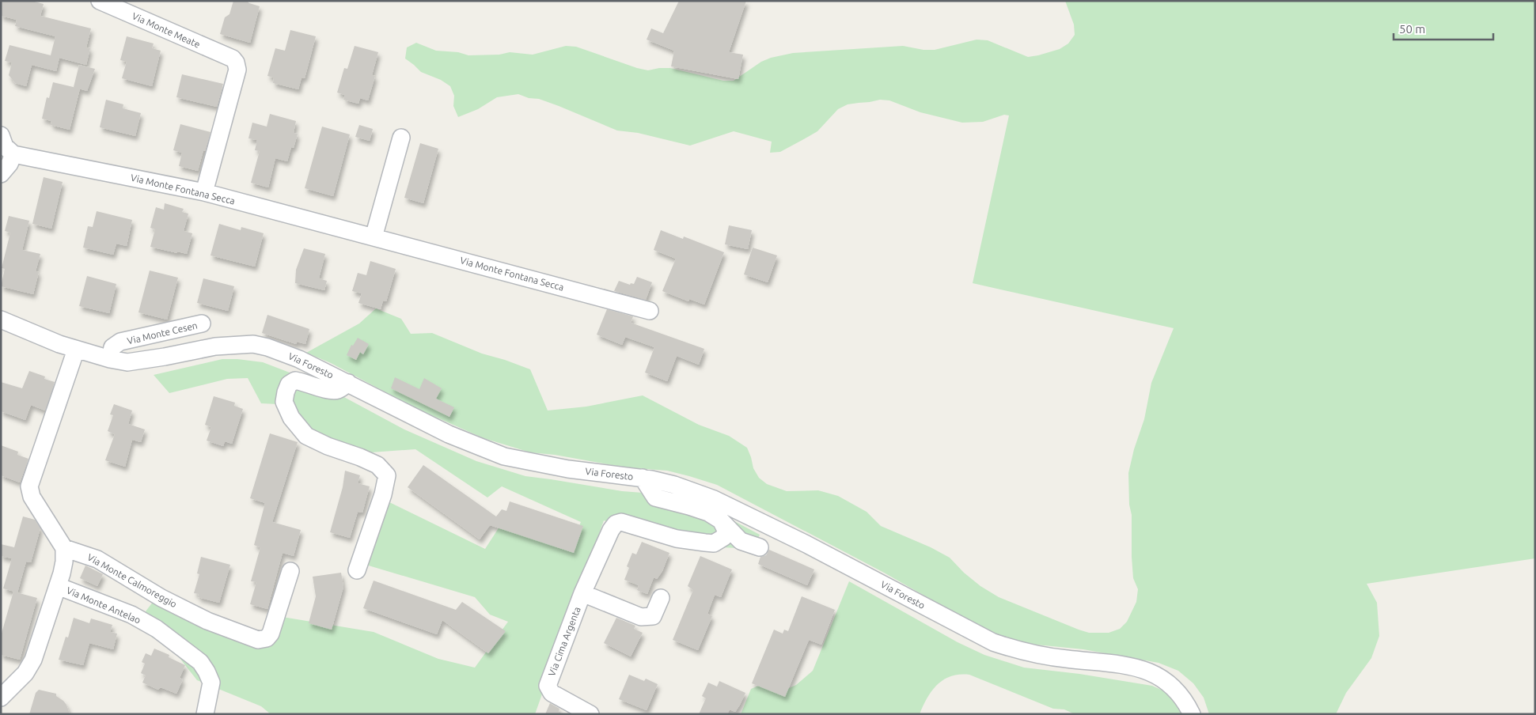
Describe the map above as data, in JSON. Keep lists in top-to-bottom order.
{
  "streets": {
    "street": [
      "Via Monte Meate",
      "Via Monte Fontana Secca",
      "Via Monte Cesen",
      "Via Foresto",
      "Via Monte Calmoreggio",
      "Via Monte Antelao",
      "Via Cima Argenta"
    ]
  },
  "crossings": [
    ["Via Monte Meate", "Via Monte Fontana Secca"],
    ["Via Monte Cesen", "Via Foresto"]
  ],
  "scale_bar": "50 m"
}
